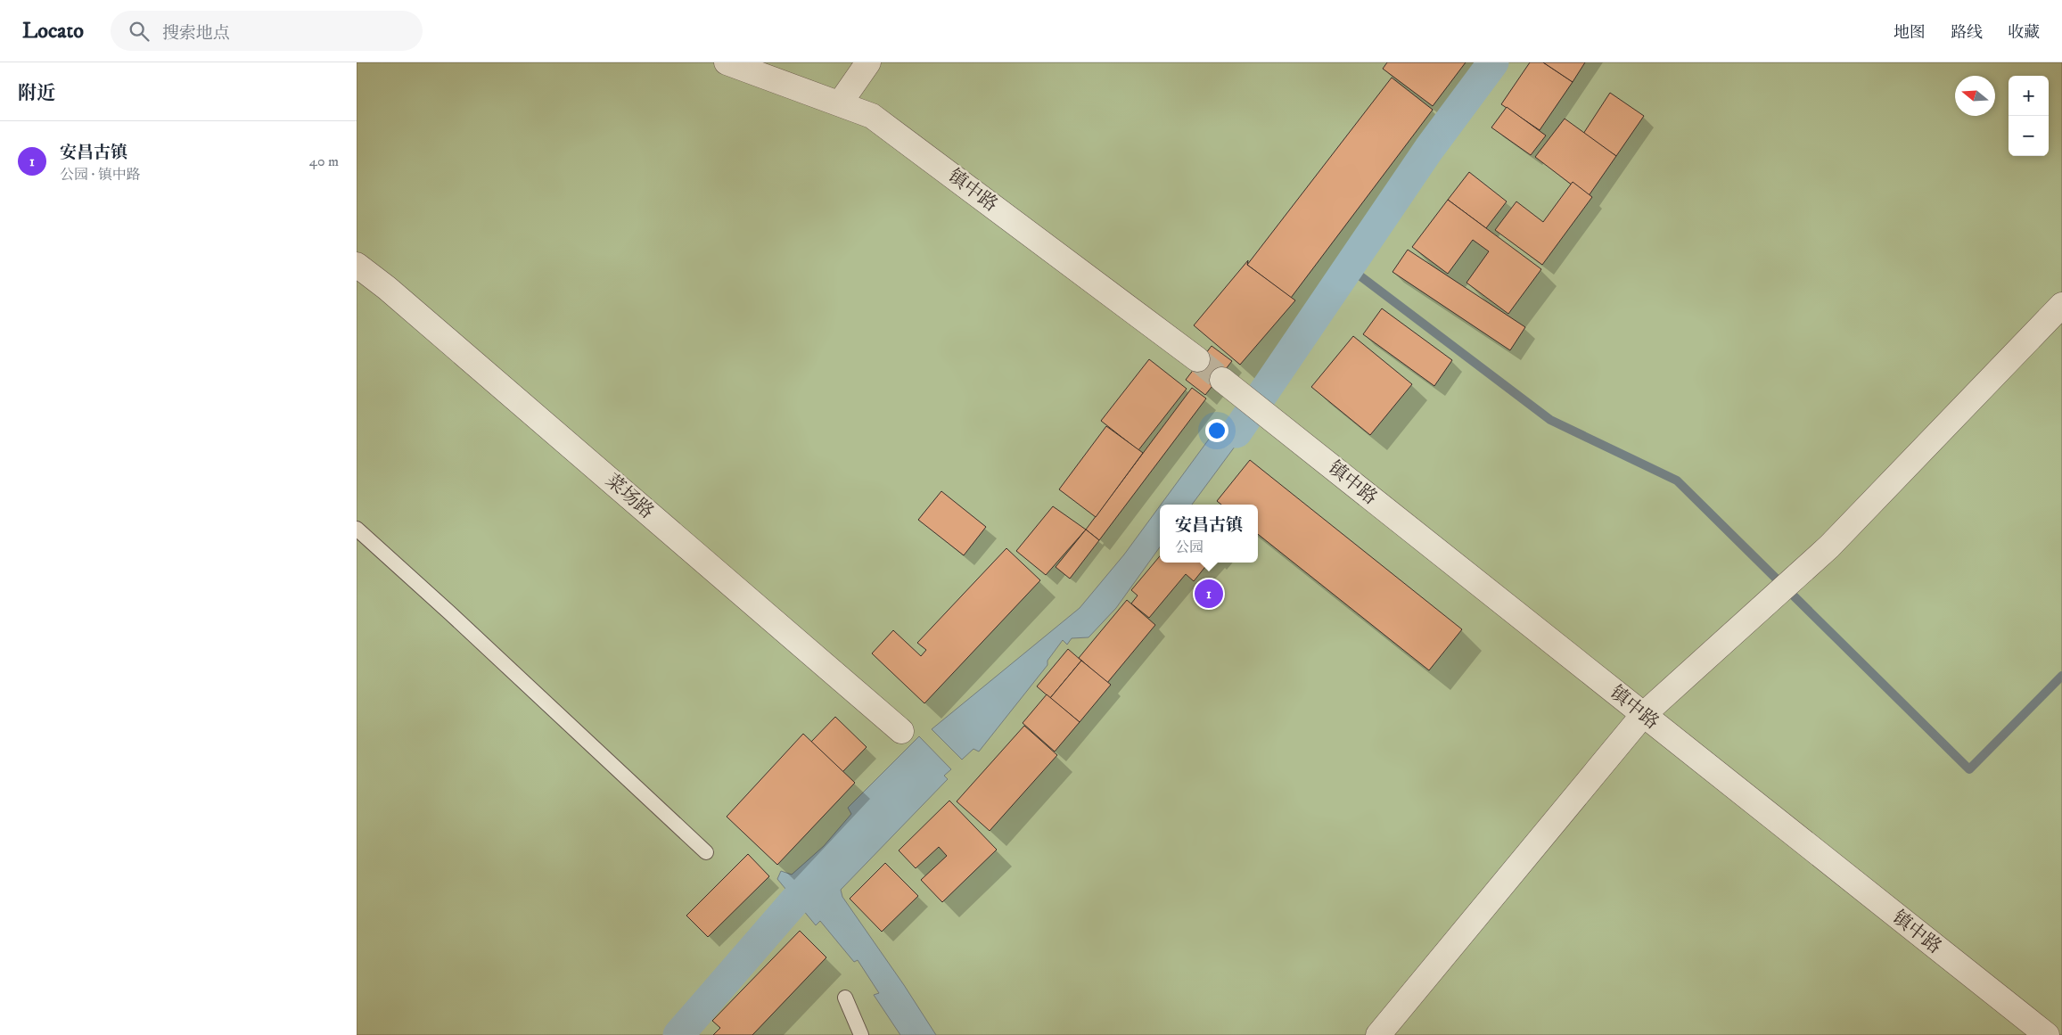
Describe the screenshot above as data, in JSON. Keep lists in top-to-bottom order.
{
  "streets": {
    "street": ["镇中路", "菜场路"]
  },
  "north": "left",
  "page": {
    "header": "Locato",
    "search": "搜索地点",
    "nav": ["地图", "路线", "收藏"],
    "heading": "附近",
    "map_buttons": ["+", "−"],
    "list": [
      {
        "mark": "1",
        "name": "安昌古镇",
        "note": "公园 · 镇中路",
        "value": "40 m"
      }
    ],
    "popup": ["安昌古镇", "公园"],
    "pins": "1"
  }
}
